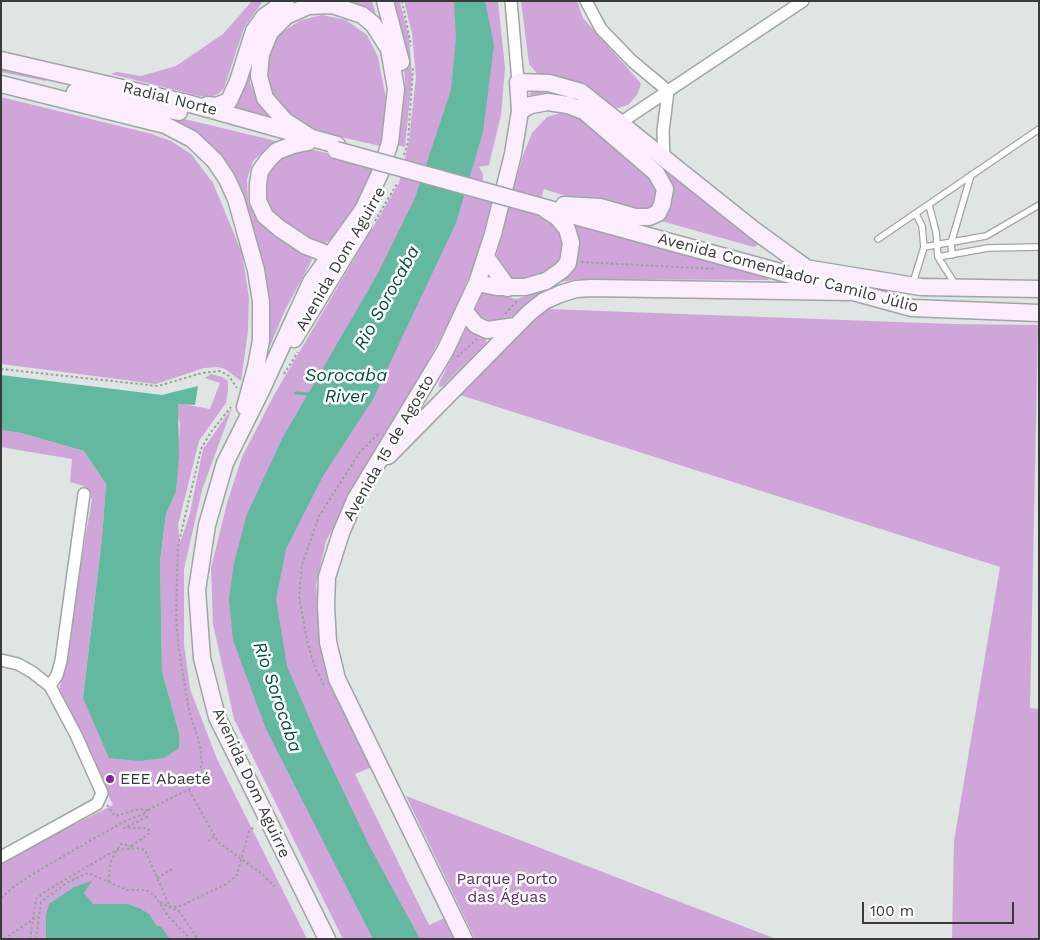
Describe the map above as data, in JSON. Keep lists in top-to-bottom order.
{
  "streets": {
    "main road": [
      "Radial Norte",
      "Avenida Dom Aguirre",
      "Avenida Comendador Camilo Júlio",
      "Avenida 15 de Agosto"
    ]
  },
  "crossings": [
    ["Radial Norte", "Avenida Dom Aguirre"],
    ["Radial Norte", "Avenida Comendador Camilo Júlio"],
    ["Avenida Comendador Camilo Júlio", "Avenida 15 de Agosto"]
  ],
  "water": ["Rio Sorocaba", "Sorocaba River"],
  "parks": ["Parque Porto das Águas"],
  "places": ["EEE Abaeté"],
  "scale_bar": "100 m"
}
